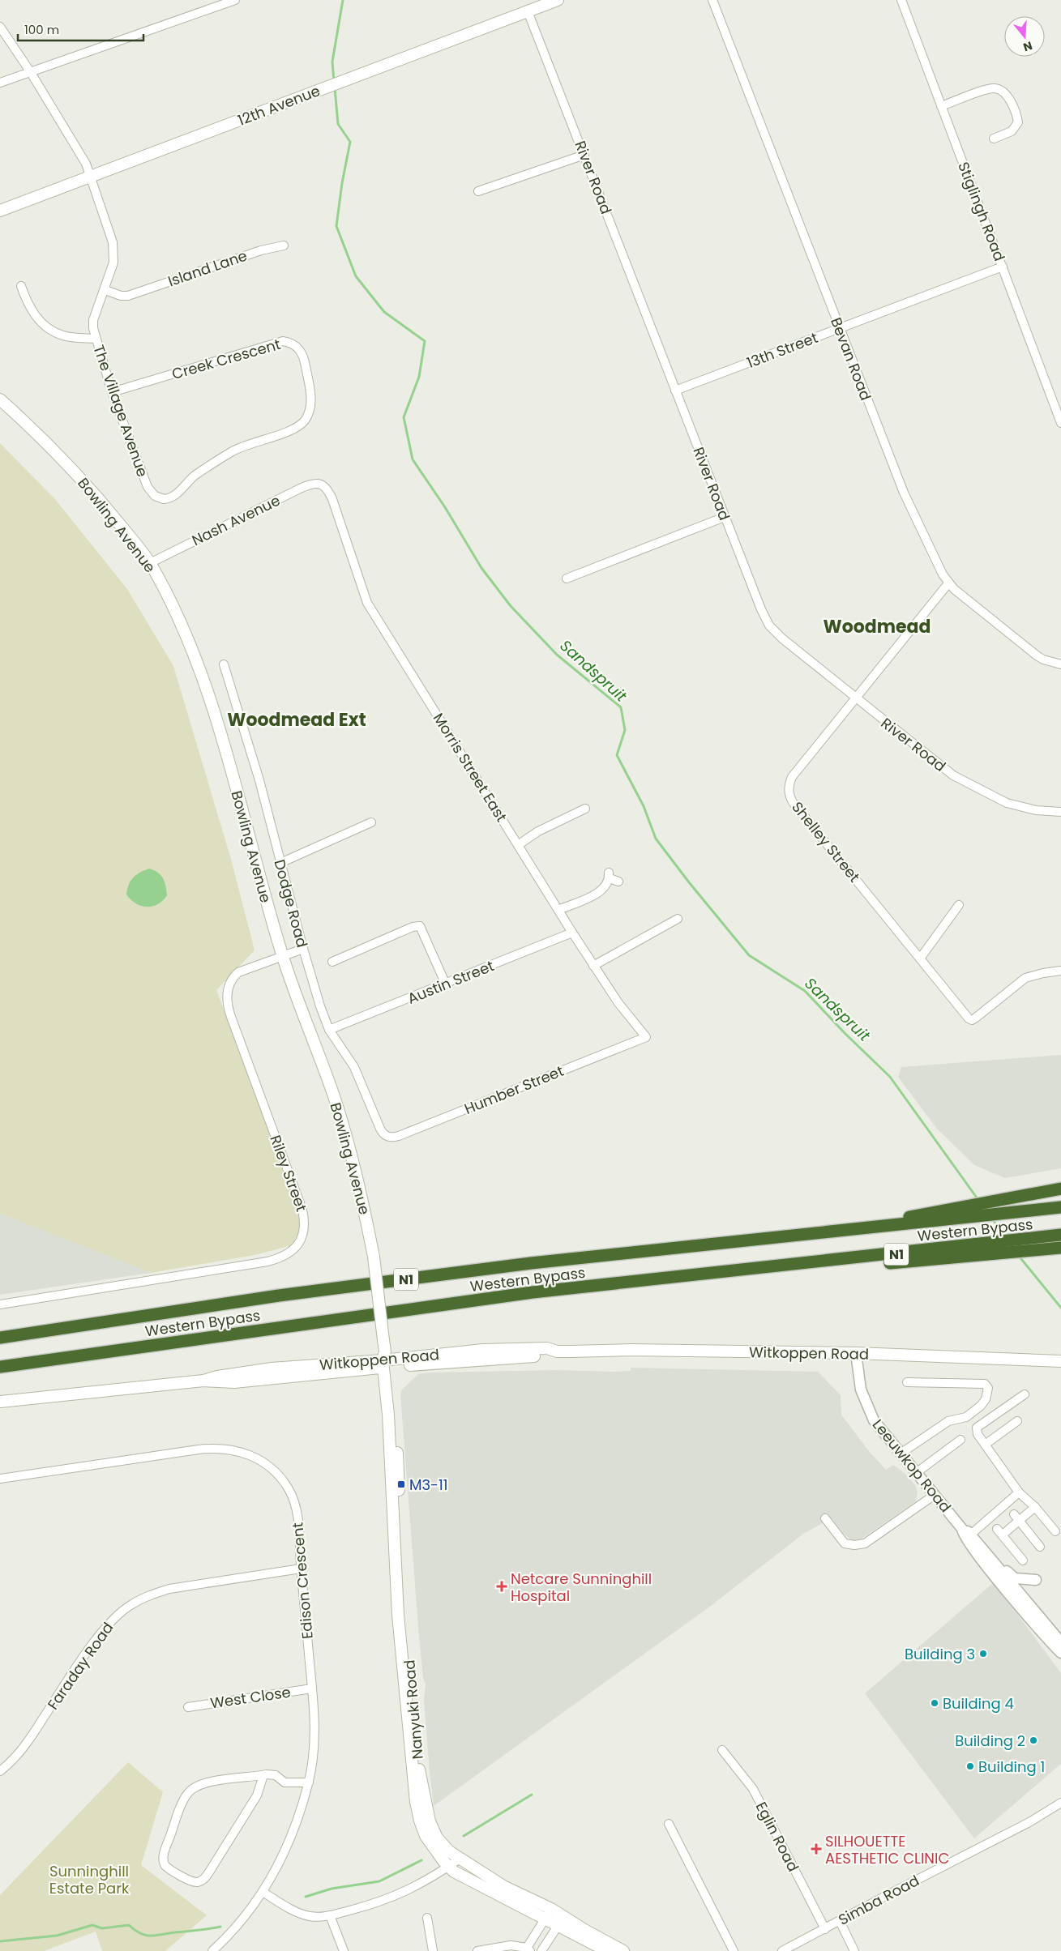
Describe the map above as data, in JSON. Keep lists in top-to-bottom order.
{
  "streets": {
    "highway": ["Western Bypass", "N1"],
    "main road": [
      "12th Avenue",
      "Bowling Avenue",
      "Witkoppen Road",
      "Nanyuki Road"
    ],
    "street": [
      "River Road",
      "Stiglingh Road",
      "Island Lane",
      "13th Street",
      "Creek Crescent",
      "Bevan Road",
      "The Village Avenue",
      "Nash Avenue",
      "Morris Street East",
      "Shelley Street",
      "Dodge Road",
      "Austin Street",
      "Humber Street",
      "Riley Street",
      "Leeuwkop Road",
      "Edison Crescent",
      "Faraday Road",
      "West Close",
      "Eglin Road",
      "Simba Road"
    ]
  },
  "crossings": [
    ["12th Avenue", "River Road"],
    ["12th Avenue", "The Village Avenue"],
    ["River Road", "13th Street"],
    ["River Road", "Shelley Street"],
    ["Stiglingh Road", "13th Street"],
    ["Island Lane", "The Village Avenue"],
    ["13th Street", "Bevan Road"],
    ["Creek Crescent", "The Village Avenue"],
    ["Bevan Road", "Shelley Street"],
    ["Nash Avenue", "Bowling Avenue"],
    ["Nash Avenue", "Morris Street East"],
    ["Bowling Avenue", "Riley Street"],
    ["Bowling Avenue", "Witkoppen Road"],
    ["Bowling Avenue", "Nanyuki Road"],
    ["Morris Street East", "Austin Street"],
    ["Morris Street East", "Humber Street"],
    ["Dodge Road", "Austin Street"],
    ["Dodge Road", "Humber Street"],
    ["Dodge Road", "Riley Street"],
    ["Witkoppen Road", "Leeuwkop Road"],
    ["Witkoppen Road", "Nanyuki Road"],
    ["Edison Crescent", "Faraday Road"],
    ["Edison Crescent", "West Close"],
    ["Eglin Road", "Simba Road"]
  ],
  "districts": ["Woodmead", "Woodmead Ext"],
  "water": ["Sandspruit"],
  "parks": ["Sunninghill Estate Park"],
  "places": {
    "transit": ["M3-11"],
    "health": ["Netcare Sunninghill Hospital", "SILHOUETTE AESTHETIC CLINIC"],
    "other": [
      "Building 3",
      "Building 4",
      "Building 2",
      "Building 1"
    ]
  },
  "scale_bar": "100 m",
  "north": "bottom"
}
